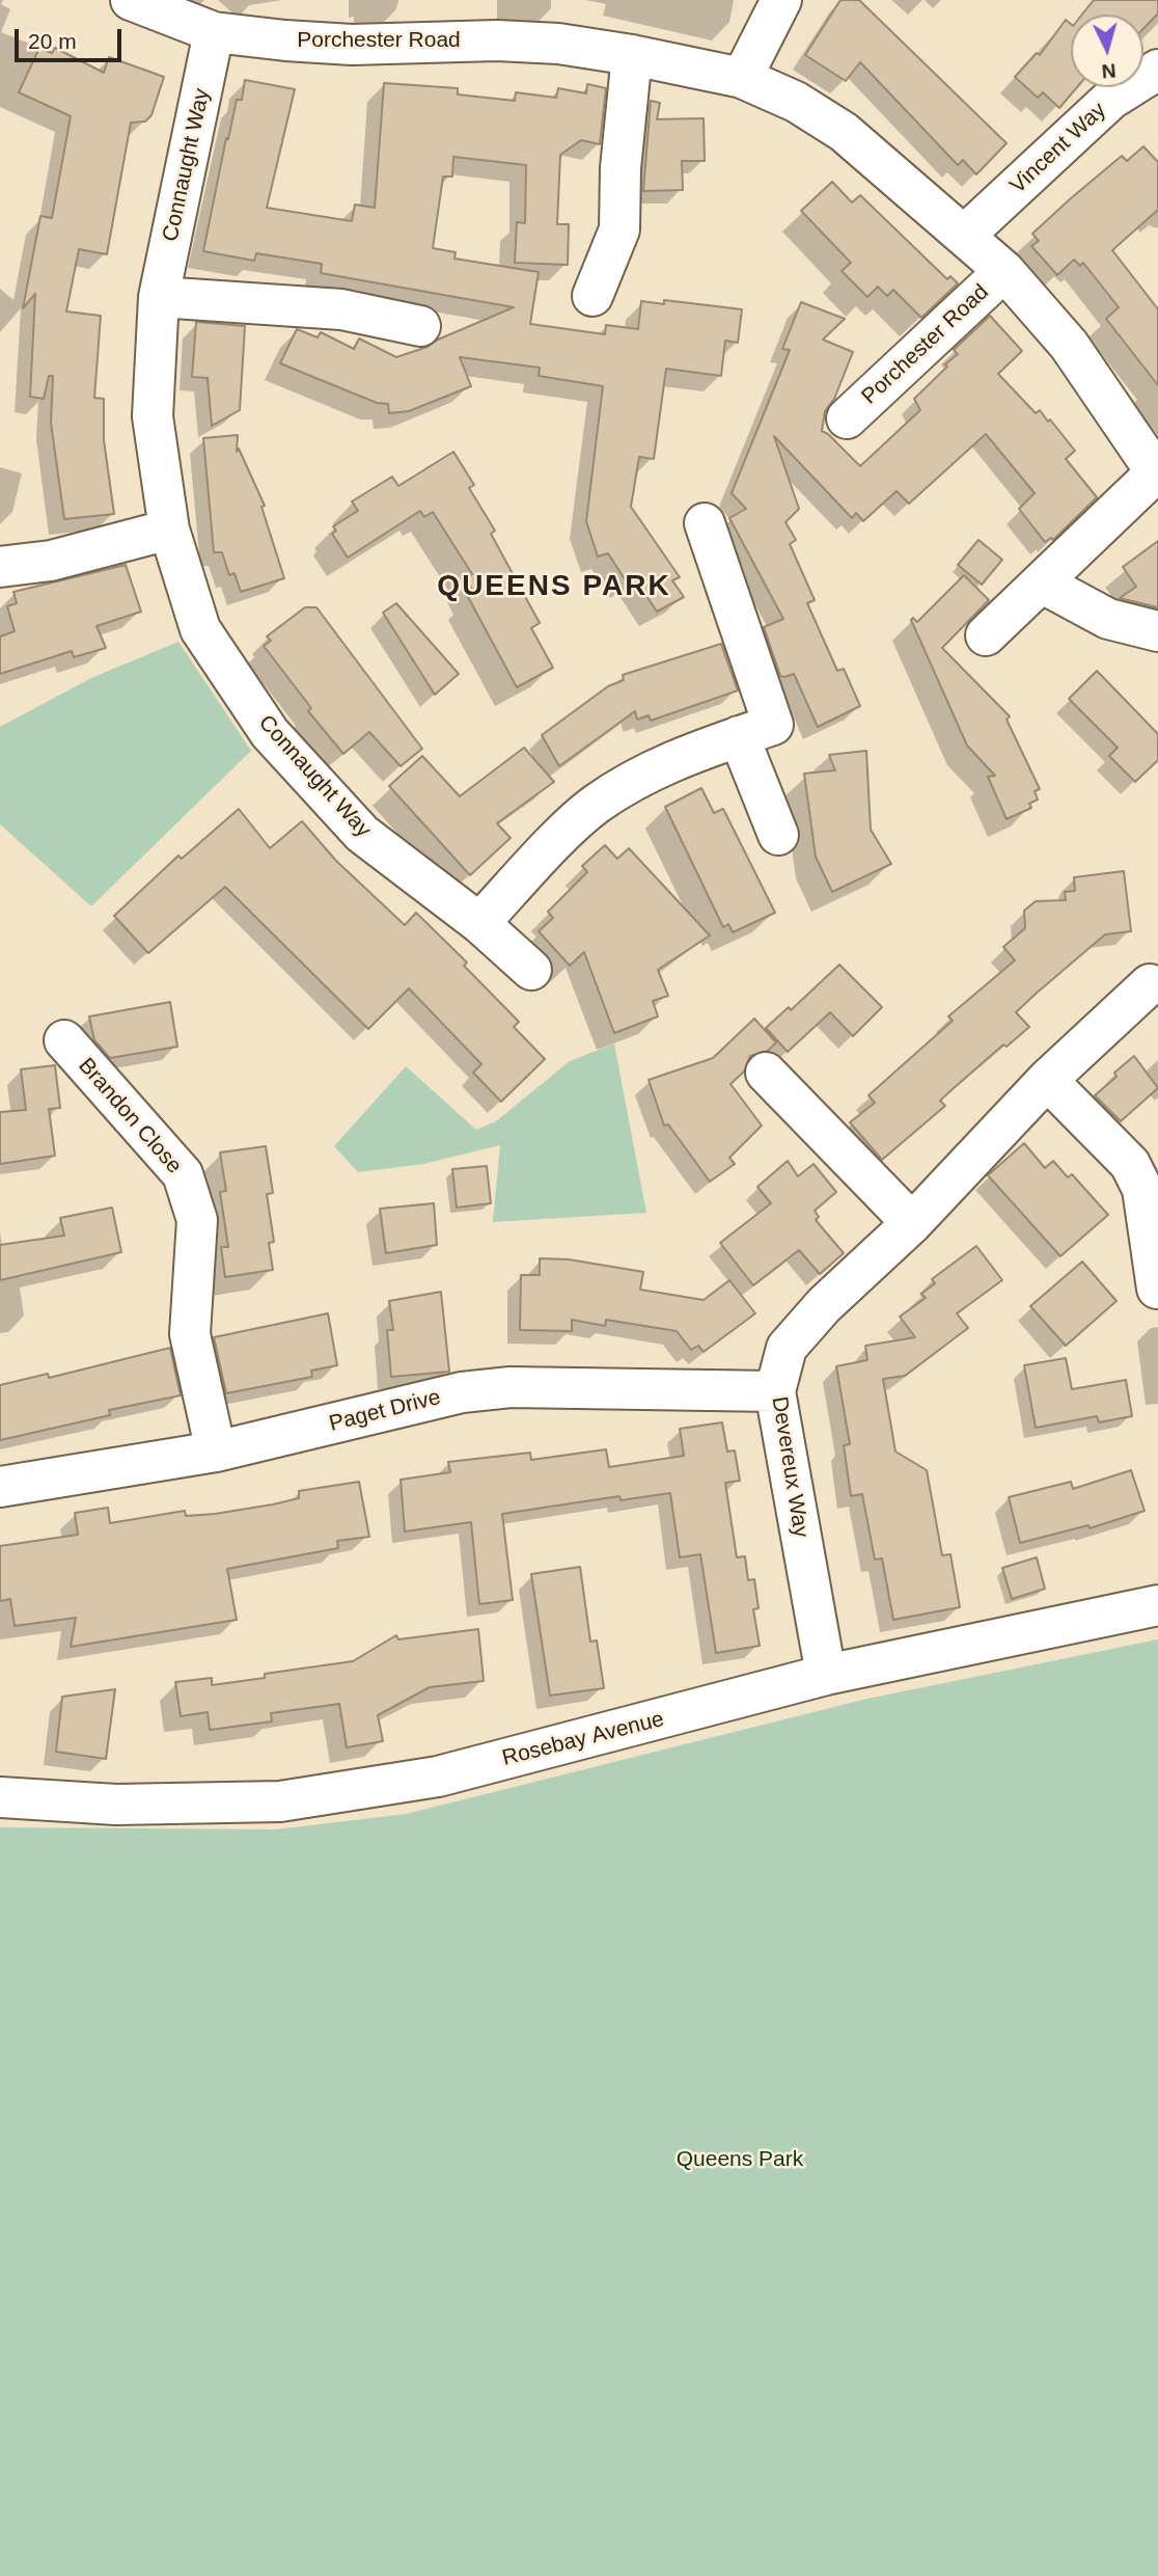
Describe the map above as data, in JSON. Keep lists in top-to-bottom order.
{
  "streets": {
    "street": [
      "Porchester Road",
      "Vincent Way",
      "Connaught Way",
      "Brandon Close",
      "Paget Drive",
      "Devereux Way",
      "Rosebay Avenue"
    ]
  },
  "crossings": [
    ["Porchester Road", "Vincent Way"],
    ["Porchester Road", "Connaught Way"],
    ["Brandon Close", "Paget Drive"],
    ["Paget Drive", "Devereux Way"],
    ["Devereux Way", "Rosebay Avenue"]
  ],
  "districts": ["QUEENS PARK"],
  "parks": ["Queens Park"],
  "scale_bar": "20 m",
  "north": "bottom"
}
